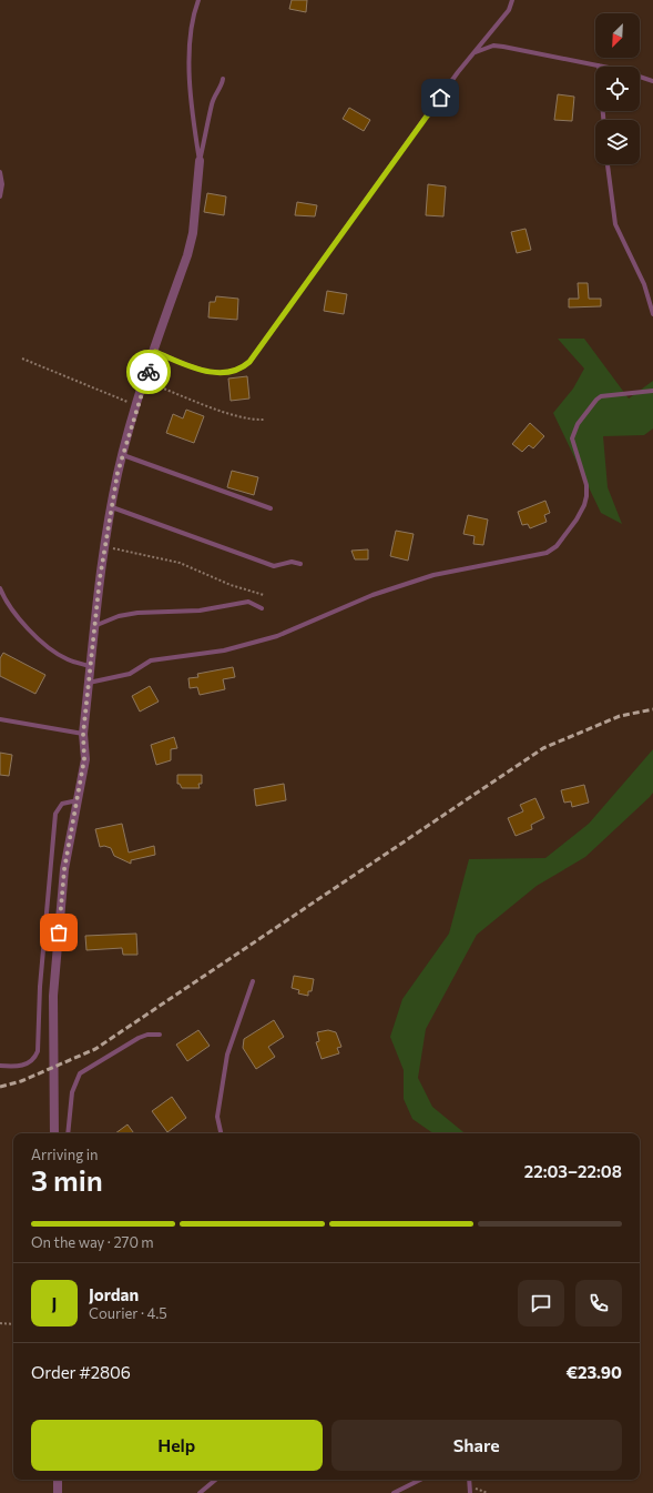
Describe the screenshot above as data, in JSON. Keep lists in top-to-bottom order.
{
  "north": "bottom left",
  "page": {
    "heading": ["3 min", "Arriving in", "22:03–22:08"],
    "panel": [
      "Jordan",
      "Courier · 4.5",
      "Order #2806",
      "€23.90"
    ],
    "bar": "On the way · 270 m",
    "round": "J",
    "buttons": ["Help", "Share"]
  }
}
